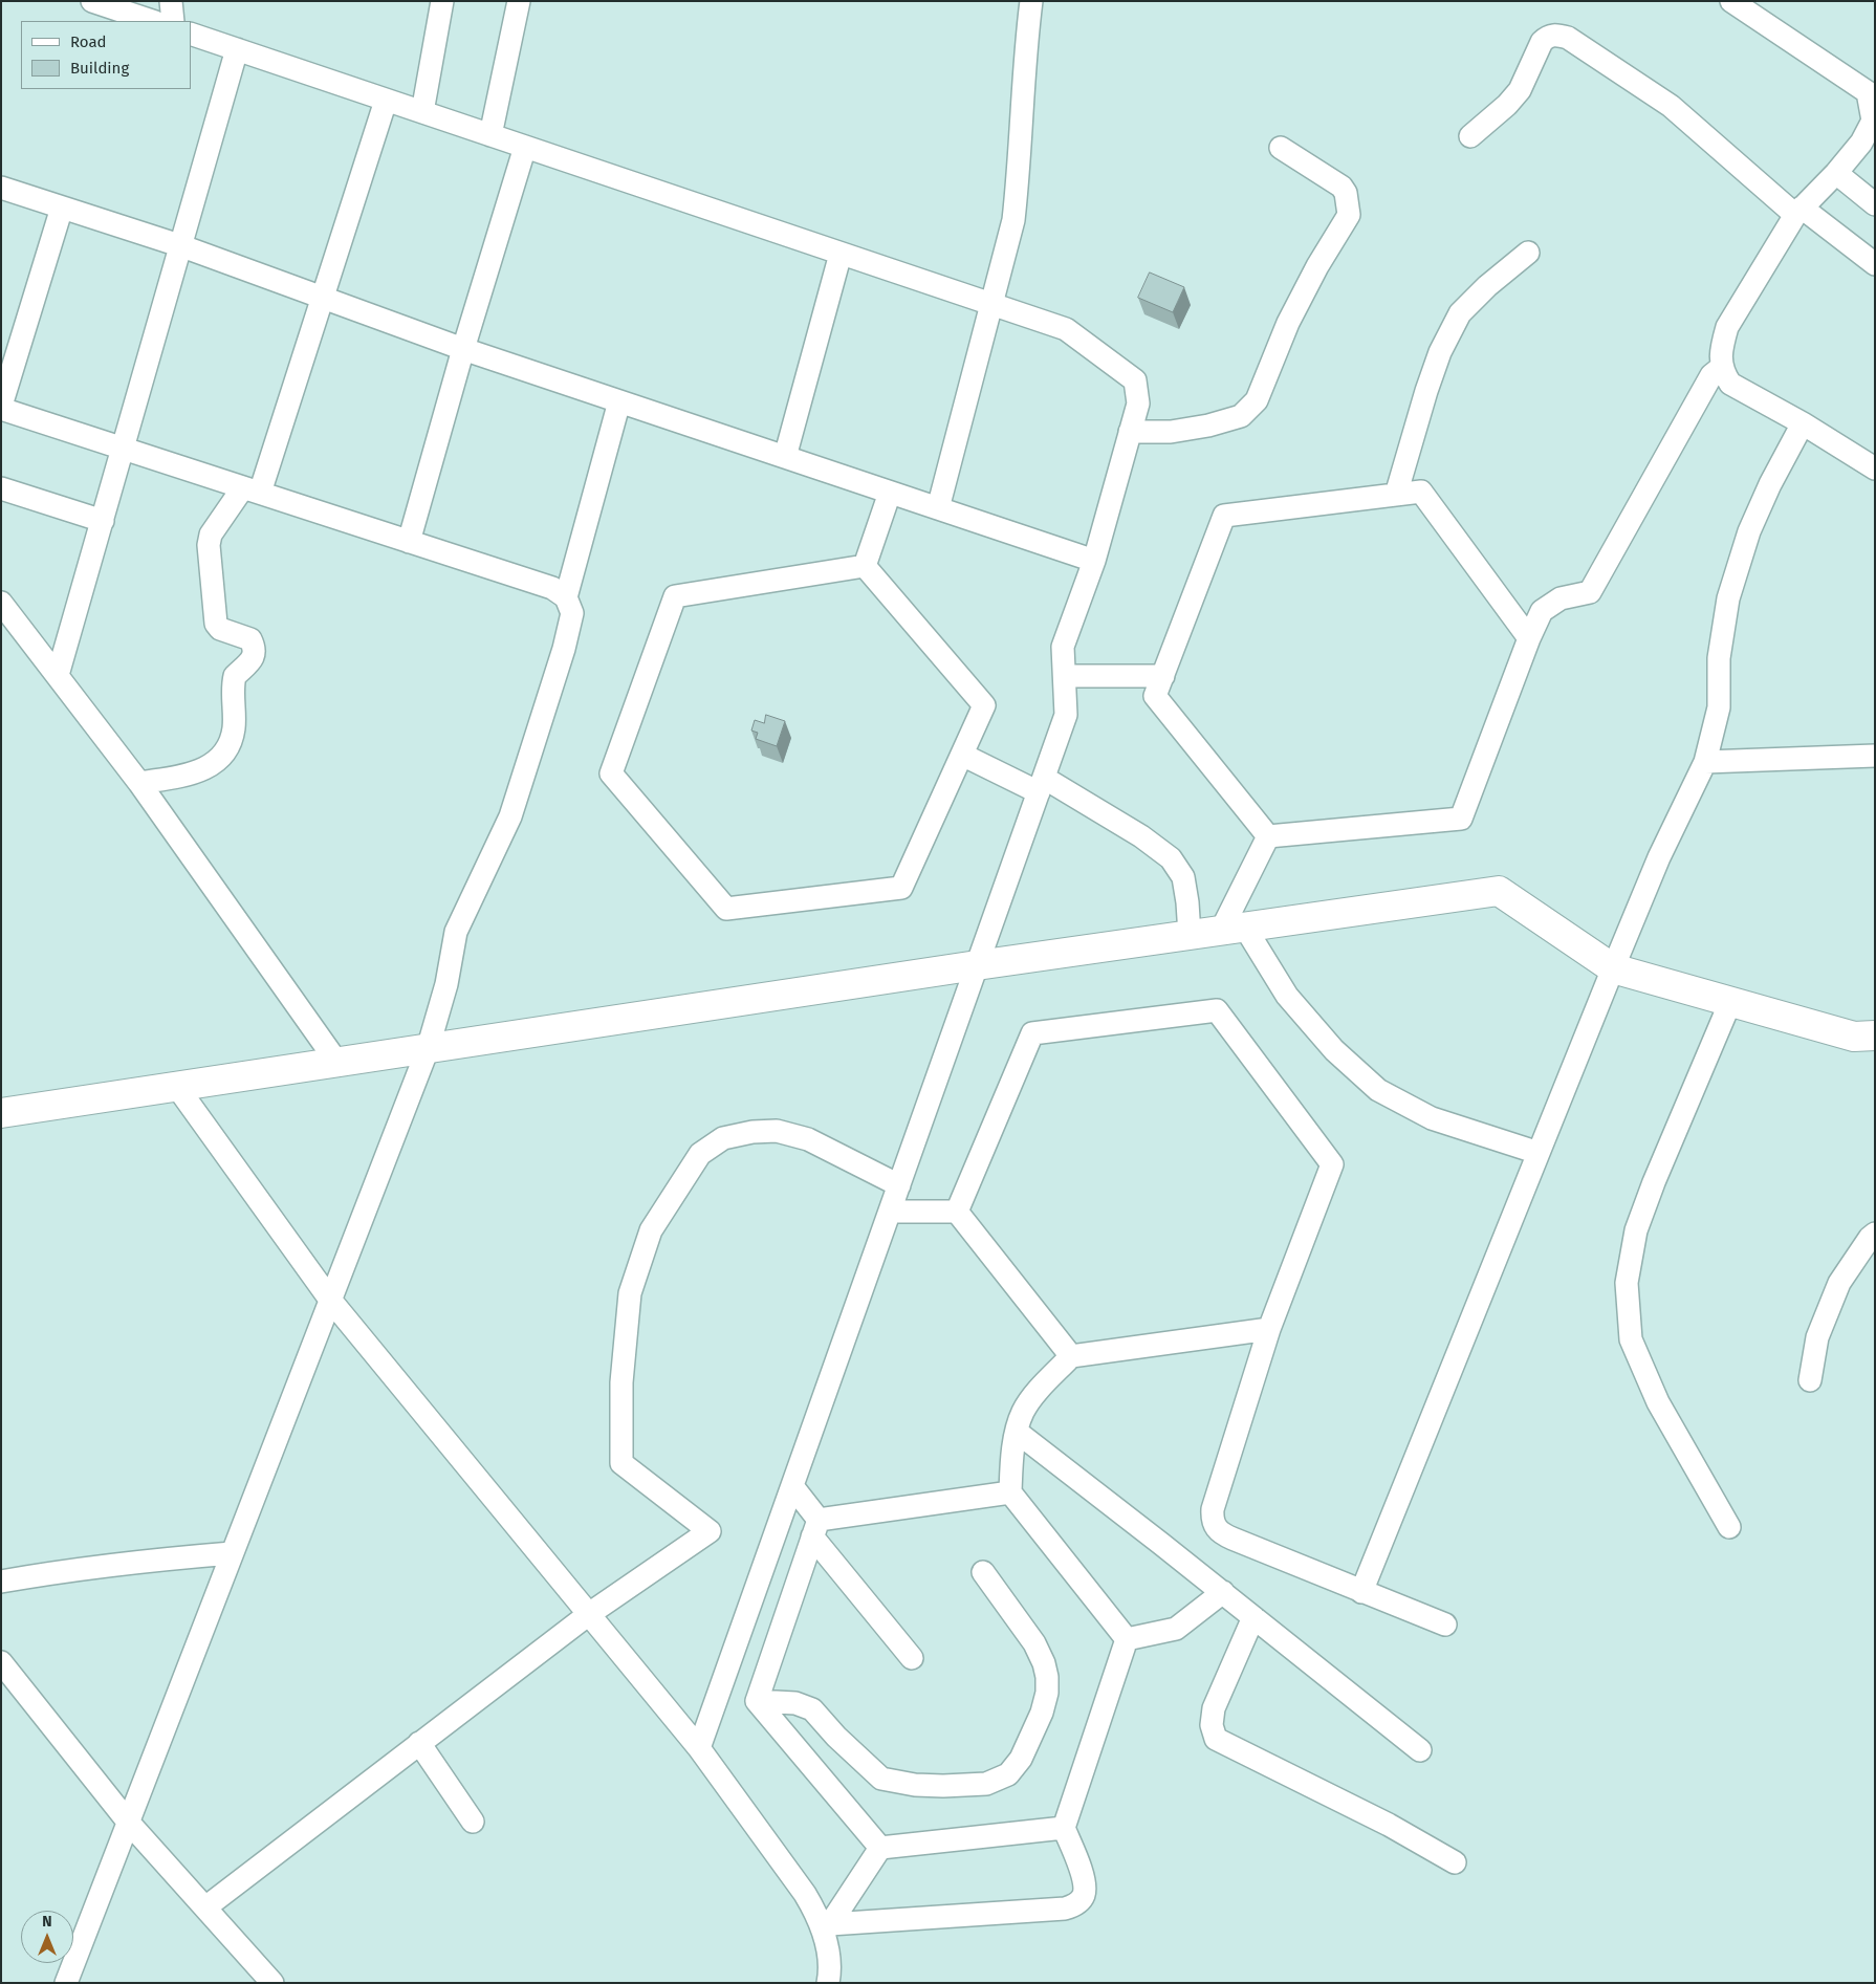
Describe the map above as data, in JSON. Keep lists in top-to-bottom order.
{
  "legend": ["Road", "Building"],
  "north": "top"
}
